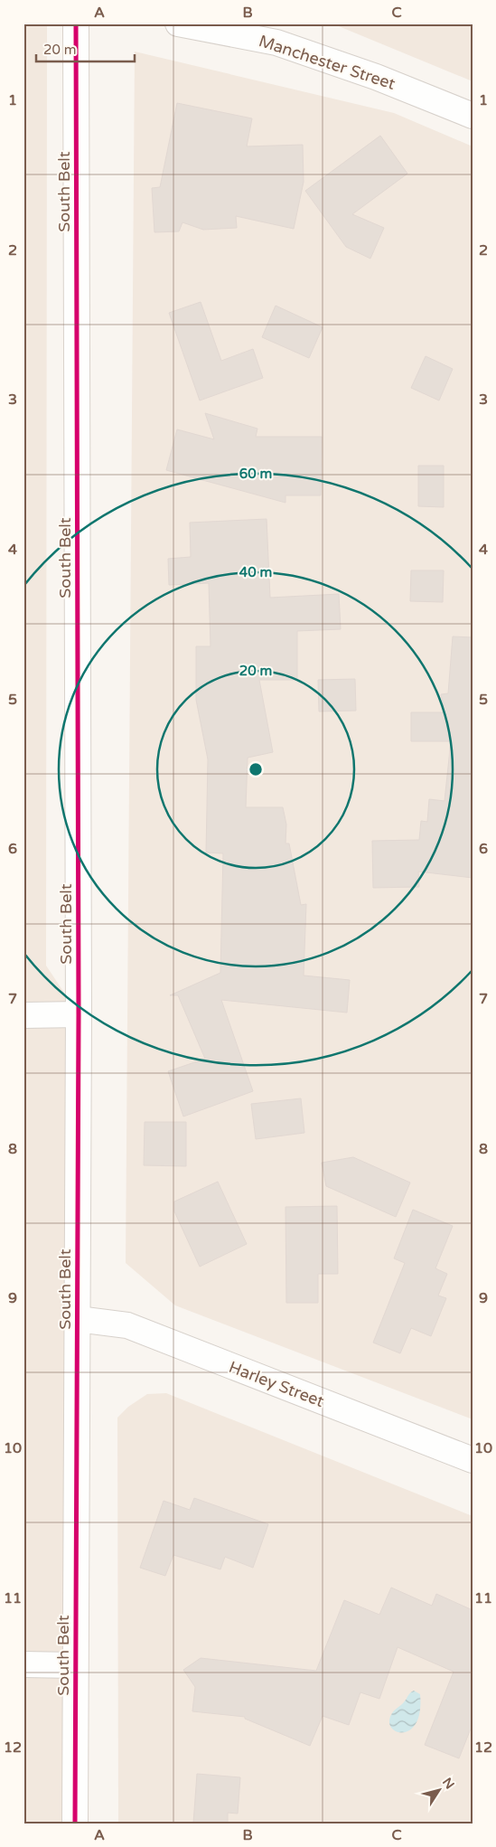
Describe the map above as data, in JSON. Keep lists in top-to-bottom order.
{
  "streets": {
    "street": ["Manchester Street", "South Belt", "Harley Street"]
  },
  "crossings": [
    ["South Belt", "Harley Street"]
  ],
  "scale_bar": "20 m",
  "north": "top right",
  "grid": {
    "columns": ["A", "B", "C"],
    "rows": [
      "1",
      "2",
      "3",
      "4",
      "5",
      "6",
      "7",
      "8",
      "9",
      "10",
      "11",
      "12"
    ]
  },
  "rings": ["60 m", "40 m", "20 m"]
}
